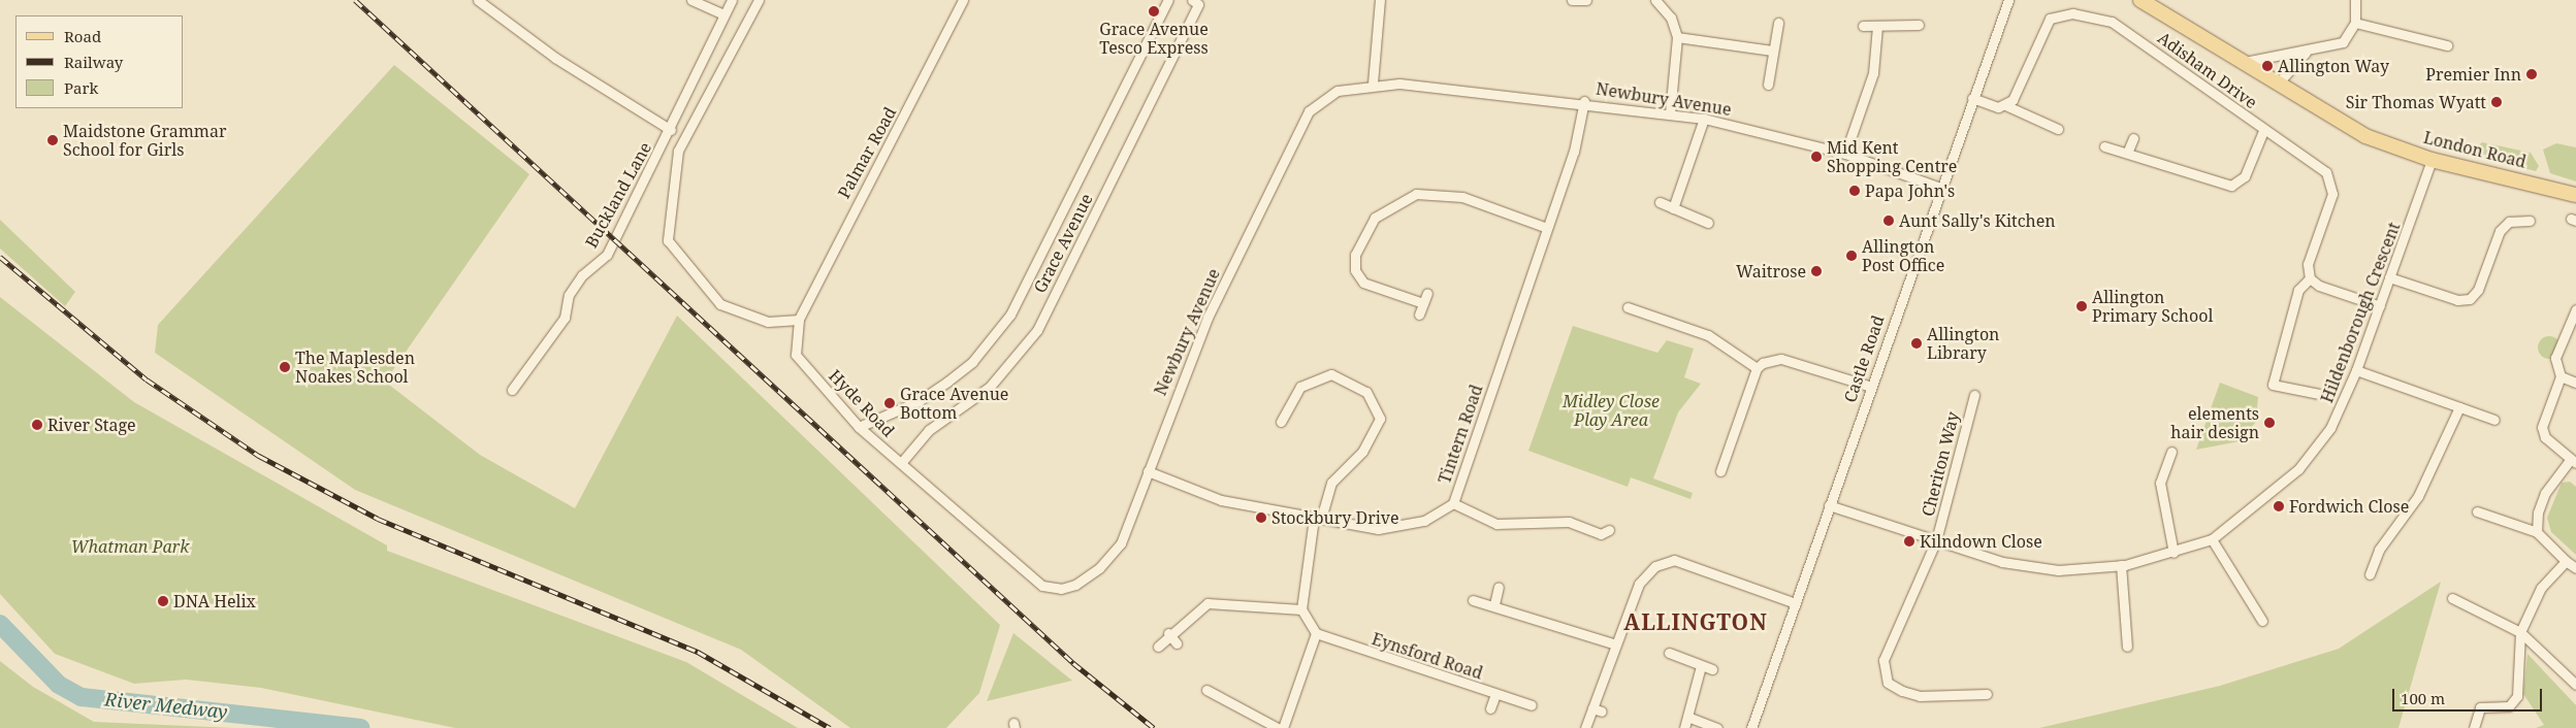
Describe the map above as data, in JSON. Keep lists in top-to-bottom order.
{
  "streets": {
    "main road": ["London Road"],
    "street": [
      "Adisham Drive",
      "Newbury Avenue",
      "Palmar Road",
      "Buckland Lane",
      "Grace Avenue",
      "Hildenborough Crescent",
      "Castle Road",
      "Hyde Road",
      "Tintern Road",
      "Cheriton Way",
      "Eynsford Road"
    ]
  },
  "crossings": [
    ["Newbury Avenue", "Castle Road"],
    ["Newbury Avenue", "Hyde Road"],
    ["Newbury Avenue", "Tintern Road"],
    ["London Road", "Hildenborough Crescent"],
    ["Palmar Road", "Buckland Lane"],
    ["Palmar Road", "Hyde Road"],
    ["Buckland Lane", "Hyde Road"],
    ["Grace Avenue", "Hyde Road"],
    ["Hildenborough Crescent", "Castle Road"],
    ["Hildenborough Crescent", "Cheriton Way"]
  ],
  "districts": ["ALLINGTON"],
  "water": ["River Medway"],
  "parks": ["Midley Close Play Area", "Whatman Park"],
  "places": [
    "Grace Avenue Tesco Express",
    "Allington Way",
    "Premier Inn",
    "Sir Thomas Wyatt",
    "Maidstone Grammar School for Girls",
    "Mid Kent Shopping Centre",
    "Papa John's",
    "Aunt Sally's Kitchen",
    "Allington Post Office",
    "Waitrose",
    "Allington Primary School",
    "Allington Library",
    "The Maplesden Noakes School",
    "Grace Avenue Bottom",
    "elements hair design",
    "River Stage",
    "Fordwich Close",
    "Stockbury Drive",
    "Kilndown Close",
    "DNA Helix"
  ],
  "legend": ["Road", "Railway", "Park"],
  "scale_bar": "100 m"
}
